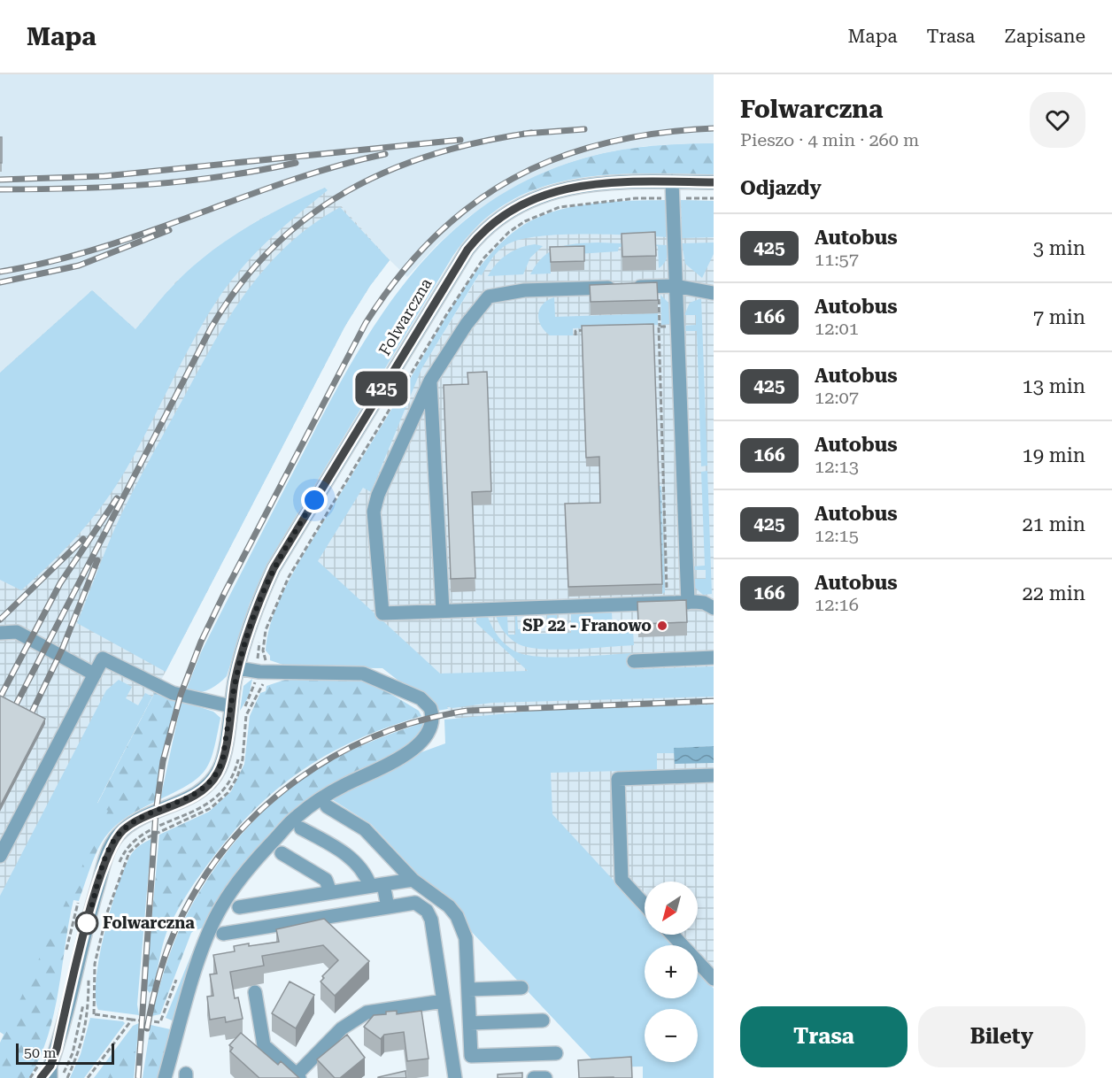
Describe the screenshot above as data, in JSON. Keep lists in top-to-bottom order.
{
  "streets": {
    "street": ["Folwarczna"]
  },
  "places": ["SP 22 - Franowo", "Folwarczna"],
  "lines": ["bus line 425"],
  "scale_bar": "50 m",
  "north": "bottom left",
  "page": {
    "header": "Mapa",
    "nav": ["Mapa", "Trasa", "Zapisane"],
    "on_map": "425",
    "heading": [
      ["Folwarczna", "Pieszo · 4 min · 260 m"],
      "Odjazdy"
    ],
    "list": [
      {
        "mark": "425",
        "name": "Autobus",
        "note": "11:57",
        "value": "3 min"
      },
      {
        "mark": "166",
        "name": "Autobus",
        "note": "12:01",
        "value": "7 min"
      },
      {
        "mark": "425",
        "name": "Autobus",
        "note": "12:07",
        "value": "13 min"
      },
      {
        "mark": "166",
        "name": "Autobus",
        "note": "12:13",
        "value": "19 min"
      },
      {
        "mark": "425",
        "name": "Autobus",
        "note": "12:15",
        "value": "21 min"
      },
      {
        "mark": "166",
        "name": "Autobus",
        "note": "12:16",
        "value": "22 min"
      }
    ],
    "map_buttons": ["+", "−"],
    "buttons": ["Trasa", "Bilety"],
    "scale": "50 m"
  }
}
